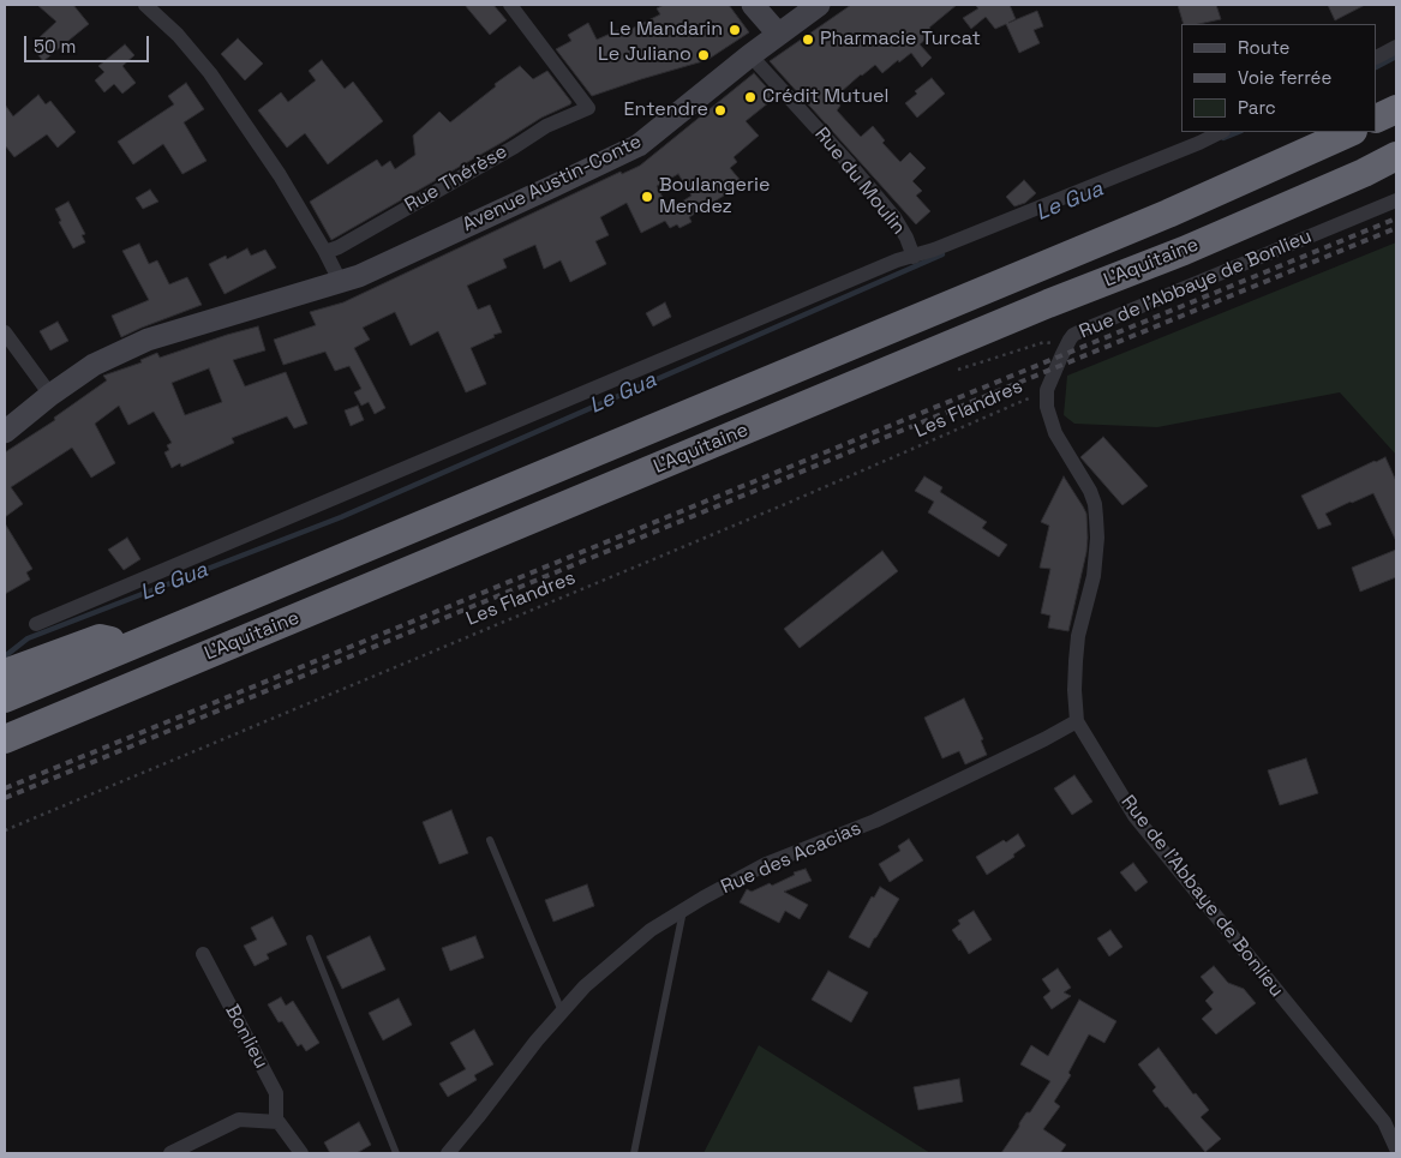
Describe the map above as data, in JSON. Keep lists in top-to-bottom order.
{
  "streets": {
    "highway": ["L'Aquitaine"],
    "main road": ["Avenue Austin-Conte"],
    "street": [
      "Rue Thérèse",
      "Rue du Moulin",
      "Rue de l'Abbaye de Bonlieu",
      "Rue des Acacias",
      "Bonlieu"
    ],
    "path": ["Les Flandres"]
  },
  "crossings": [
    ["Rue du Moulin", "Avenue Austin-Conte"],
    ["Rue de l'Abbaye de Bonlieu", "Les Flandres"],
    ["Rue de l'Abbaye de Bonlieu", "Rue des Acacias"]
  ],
  "water": ["Le Gua"],
  "places": [
    "Le Mandarin",
    "Pharmacie Turcat",
    "Le Juliano",
    "Crédit Mutuel",
    "Entendre",
    "Boulangerie Mendez"
  ],
  "legend": ["Route", "Voie ferrée", "Parc"],
  "scale_bar": "50 m"
}
